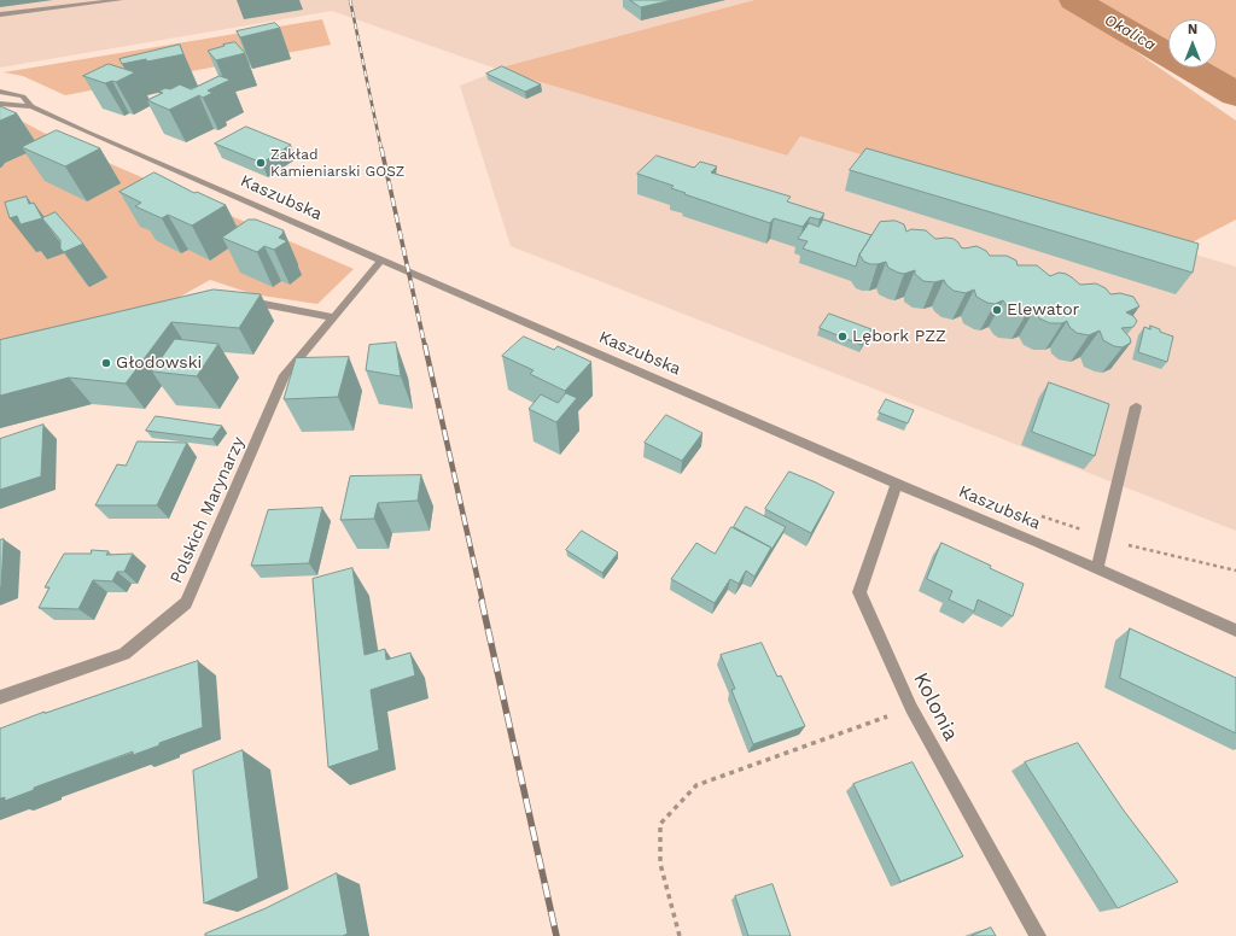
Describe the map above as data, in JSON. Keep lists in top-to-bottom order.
{
  "streets": {
    "street": ["Kaszubska", "Polskich Marynarzy", "Kolonia"]
  },
  "crossings": [
    ["Kaszubska", "Polskich Marynarzy"],
    ["Kaszubska", "Kolonia"]
  ],
  "water": ["Okalica"],
  "places": [
    "Zakład Kamieniarski GOSZ",
    "Elewator",
    "Lębork PZZ",
    "Głodowski"
  ],
  "north": "top"
}
